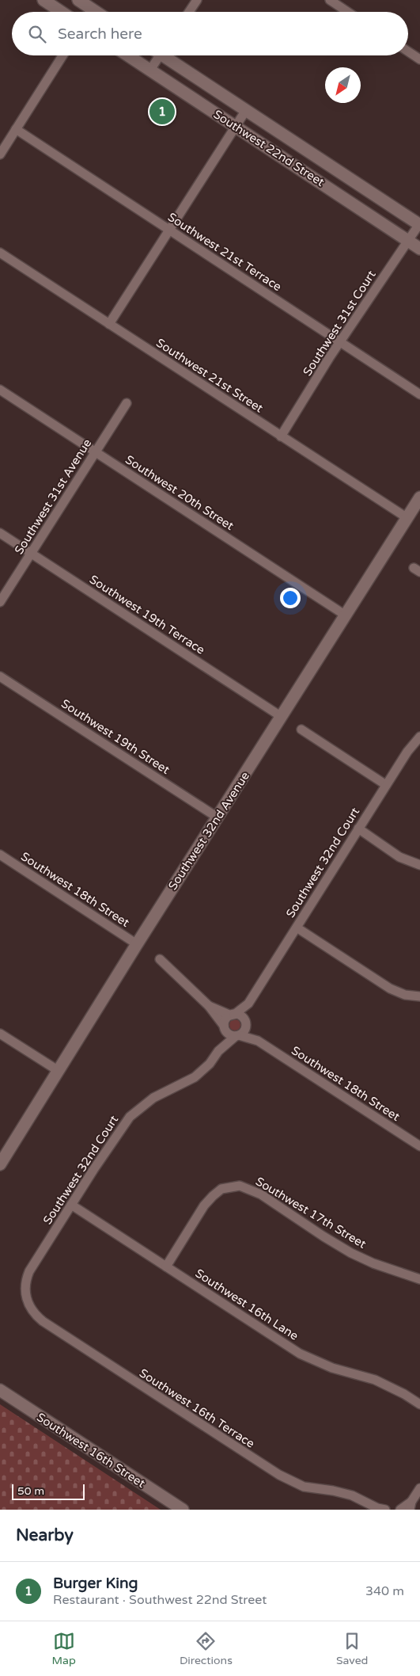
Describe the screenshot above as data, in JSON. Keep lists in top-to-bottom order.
{
  "streets": {
    "street": [
      "Southwest 22nd Street",
      "Southwest 21st Terrace",
      "Southwest 31st Court",
      "Southwest 21st Street",
      "Southwest 20th Street",
      "Southwest 31st Avenue",
      "Southwest 19th Terrace",
      "Southwest 19th Street",
      "Southwest 32nd Avenue",
      "Southwest 32nd Court",
      "Southwest 18th Street",
      "Southwest 17th Street",
      "Southwest 16th Lane",
      "Southwest 16th Terrace",
      "Southwest 16th Street"
    ]
  },
  "crossings": [
    ["Southwest 22nd Street", "Southwest 31st Court"],
    ["Southwest 21st Terrace", "Southwest 31st Court"],
    ["Southwest 31st Court", "Southwest 21st Street"],
    ["Southwest 21st Street", "Southwest 32nd Avenue"],
    ["Southwest 20th Street", "Southwest 31st Avenue"],
    ["Southwest 20th Street", "Southwest 32nd Avenue"],
    ["Southwest 31st Avenue", "Southwest 19th Terrace"],
    ["Southwest 19th Terrace", "Southwest 32nd Avenue"],
    ["Southwest 19th Street", "Southwest 32nd Avenue"],
    ["Southwest 32nd Avenue", "Southwest 18th Street"],
    ["Southwest 32nd Court", "Southwest 18th Street"],
    ["Southwest 32nd Court", "Southwest 16th Lane"],
    ["Southwest 32nd Court", "Southwest 16th Terrace"],
    ["Southwest 17th Street", "Southwest 16th Lane"]
  ],
  "scale_bar": "50 m",
  "north": "bottom left",
  "page": {
    "search": "Search here",
    "pins": "1",
    "scale": "50 m",
    "heading": "Nearby",
    "list": [
      {
        "mark": "1",
        "name": "Burger King",
        "note": "Restaurant · Southwest 22nd Street",
        "value": "340 m"
      }
    ],
    "nav": ["Map", "Directions", "Saved"]
  }
}
